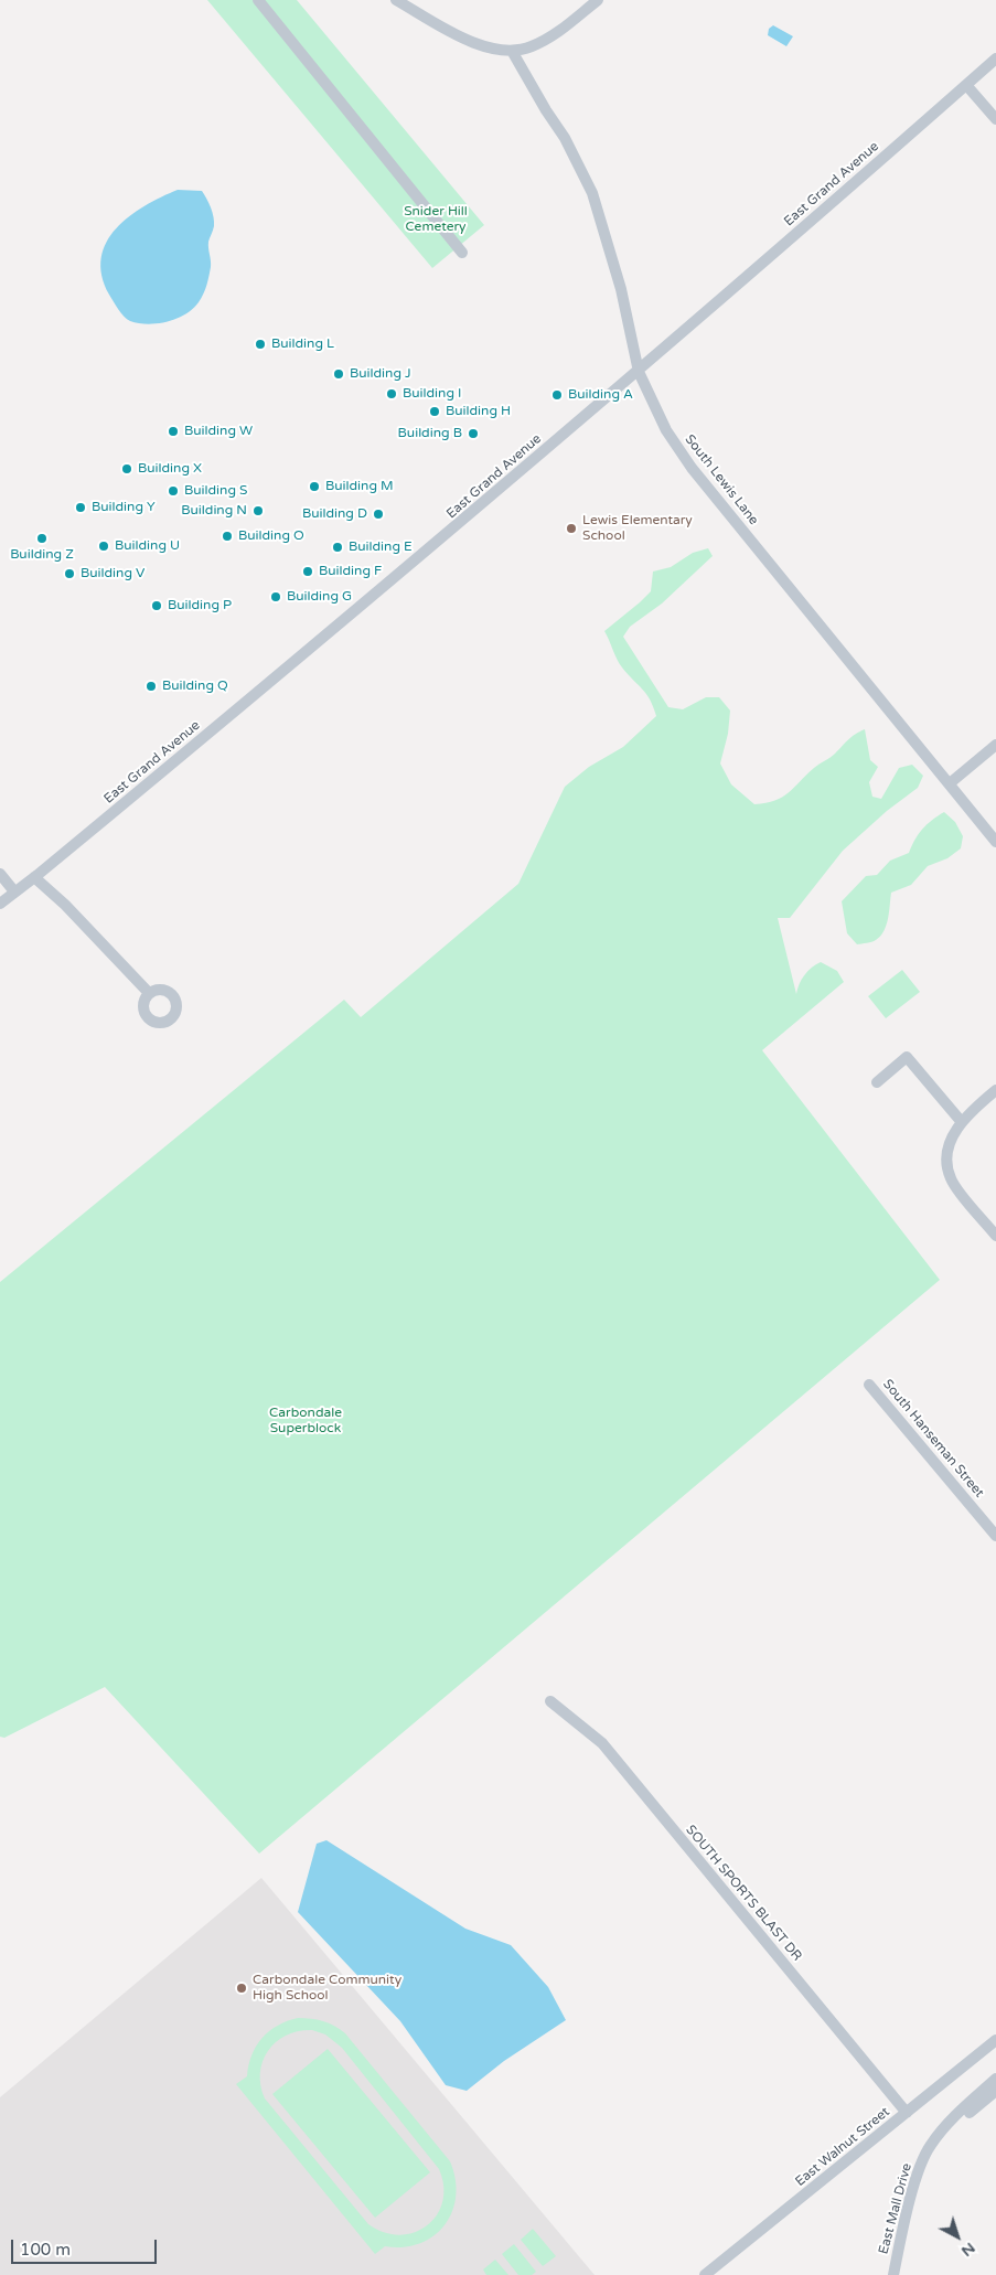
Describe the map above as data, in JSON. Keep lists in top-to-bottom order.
{
  "streets": {
    "street": [
      "East Grand Avenue",
      "South Lewis Lane",
      "South Hanseman Street",
      "SOUTH SPORTS BLAST DR",
      "East Walnut Street",
      "East Mall Drive"
    ]
  },
  "crossings": [
    ["East Grand Avenue", "South Lewis Lane"],
    ["SOUTH SPORTS BLAST DR", "East Walnut Street"]
  ],
  "parks": ["Snider Hill Cemetery", "Carbondale Superblock"],
  "places": [
    "Building L",
    "Building J",
    "Building I",
    "Building A",
    "Building H",
    "Building W",
    "Building B",
    "Building X",
    "Building M",
    "Building S",
    "Building Y",
    "Building N",
    "Building D",
    "Lewis Elementary School",
    "Building O",
    "Building Z",
    "Building U",
    "Building E",
    "Building F",
    "Building V",
    "Building G",
    "Building P",
    "Building Q",
    "Carbondale Community High School"
  ],
  "scale_bar": "100 m",
  "north": "bottom right"
}
